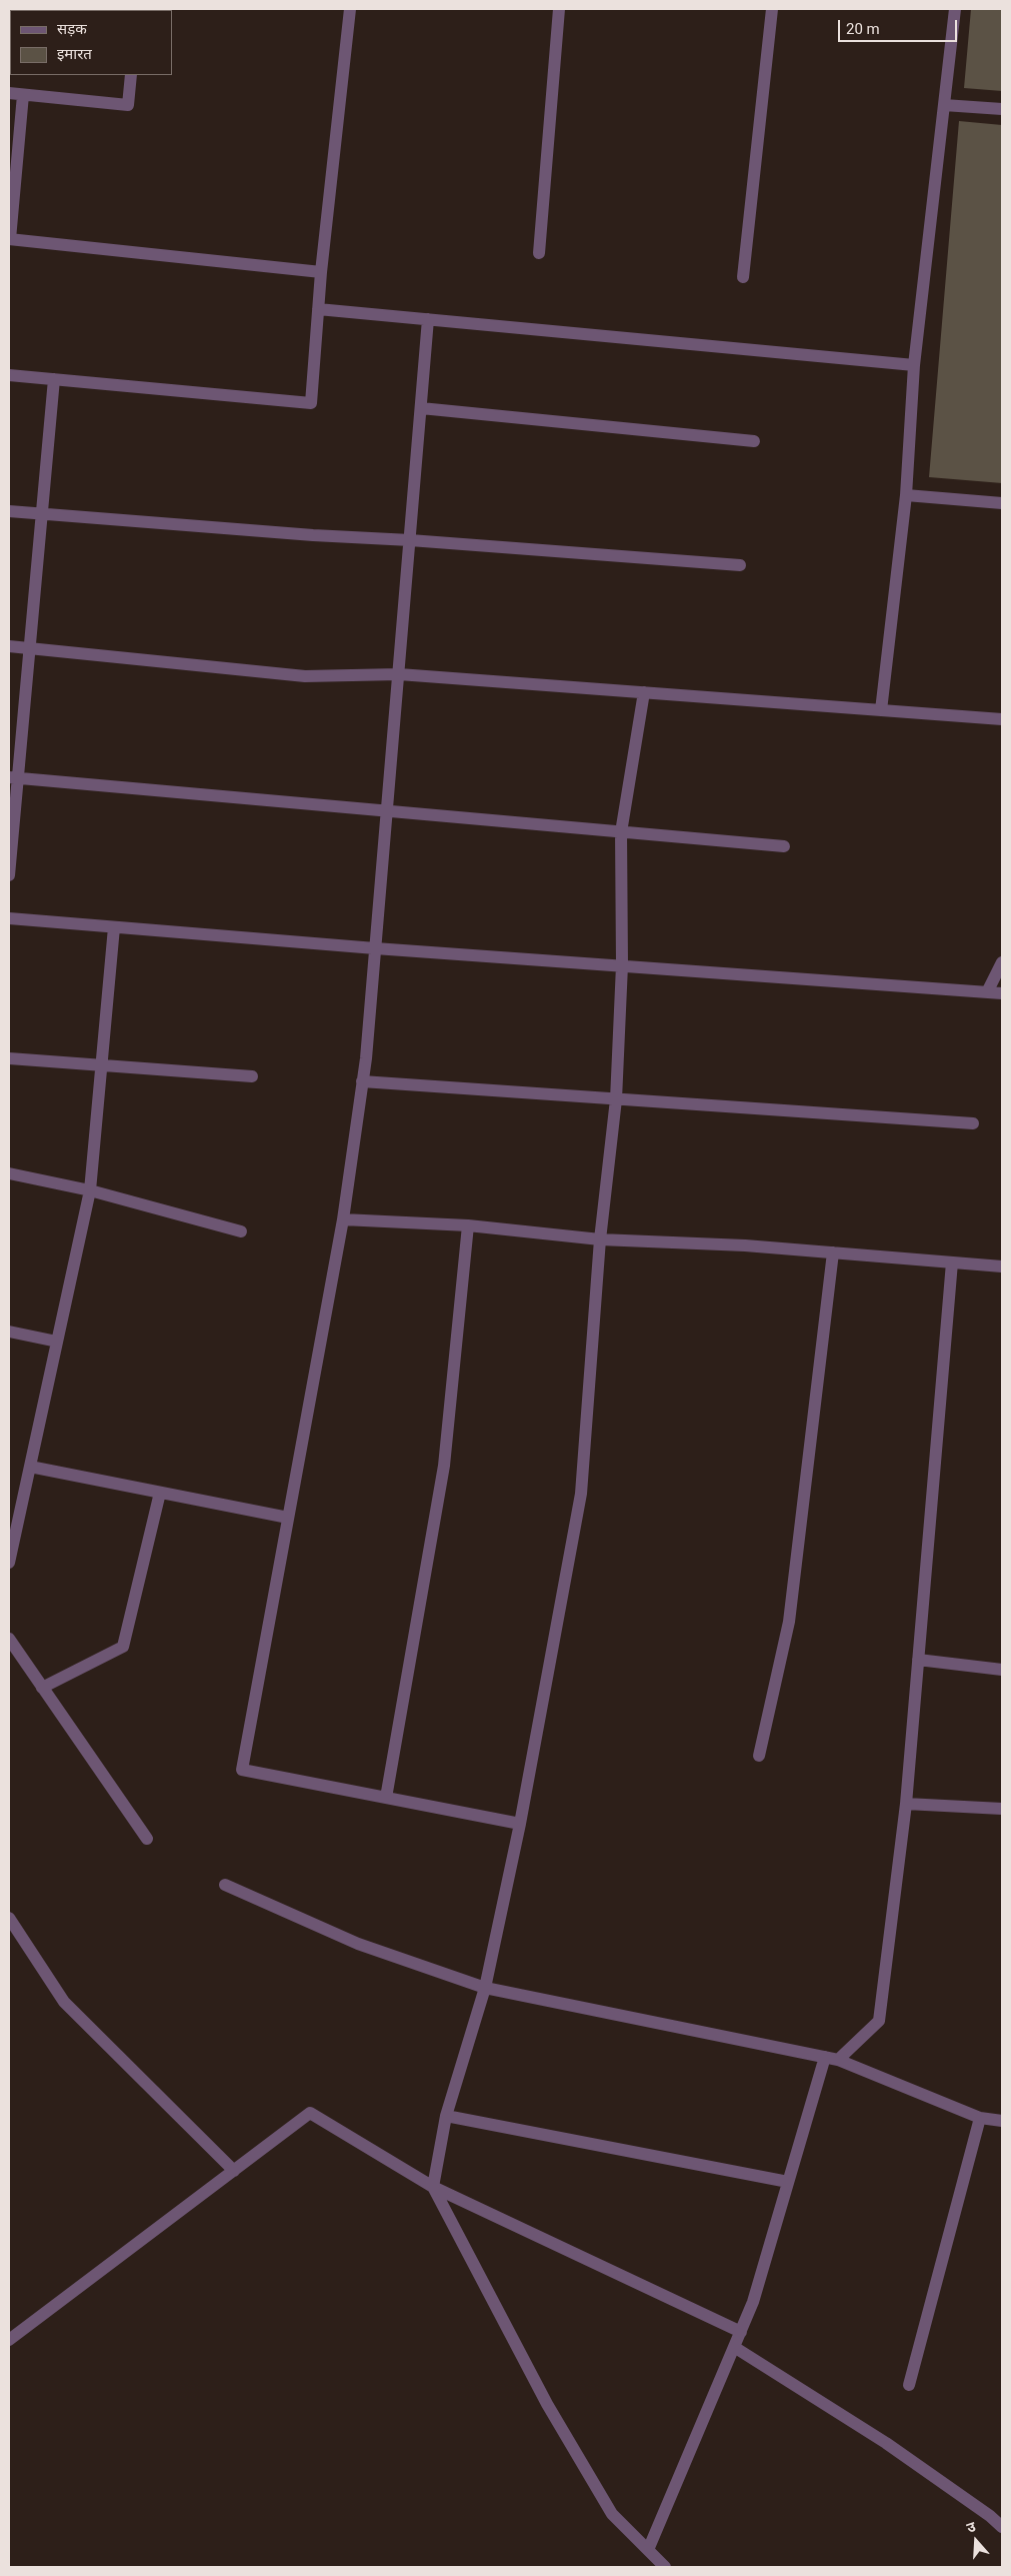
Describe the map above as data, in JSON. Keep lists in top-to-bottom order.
{
  "legend": ["सड़क", "इमारत"],
  "scale_bar": "20 m",
  "north": "top"
}
